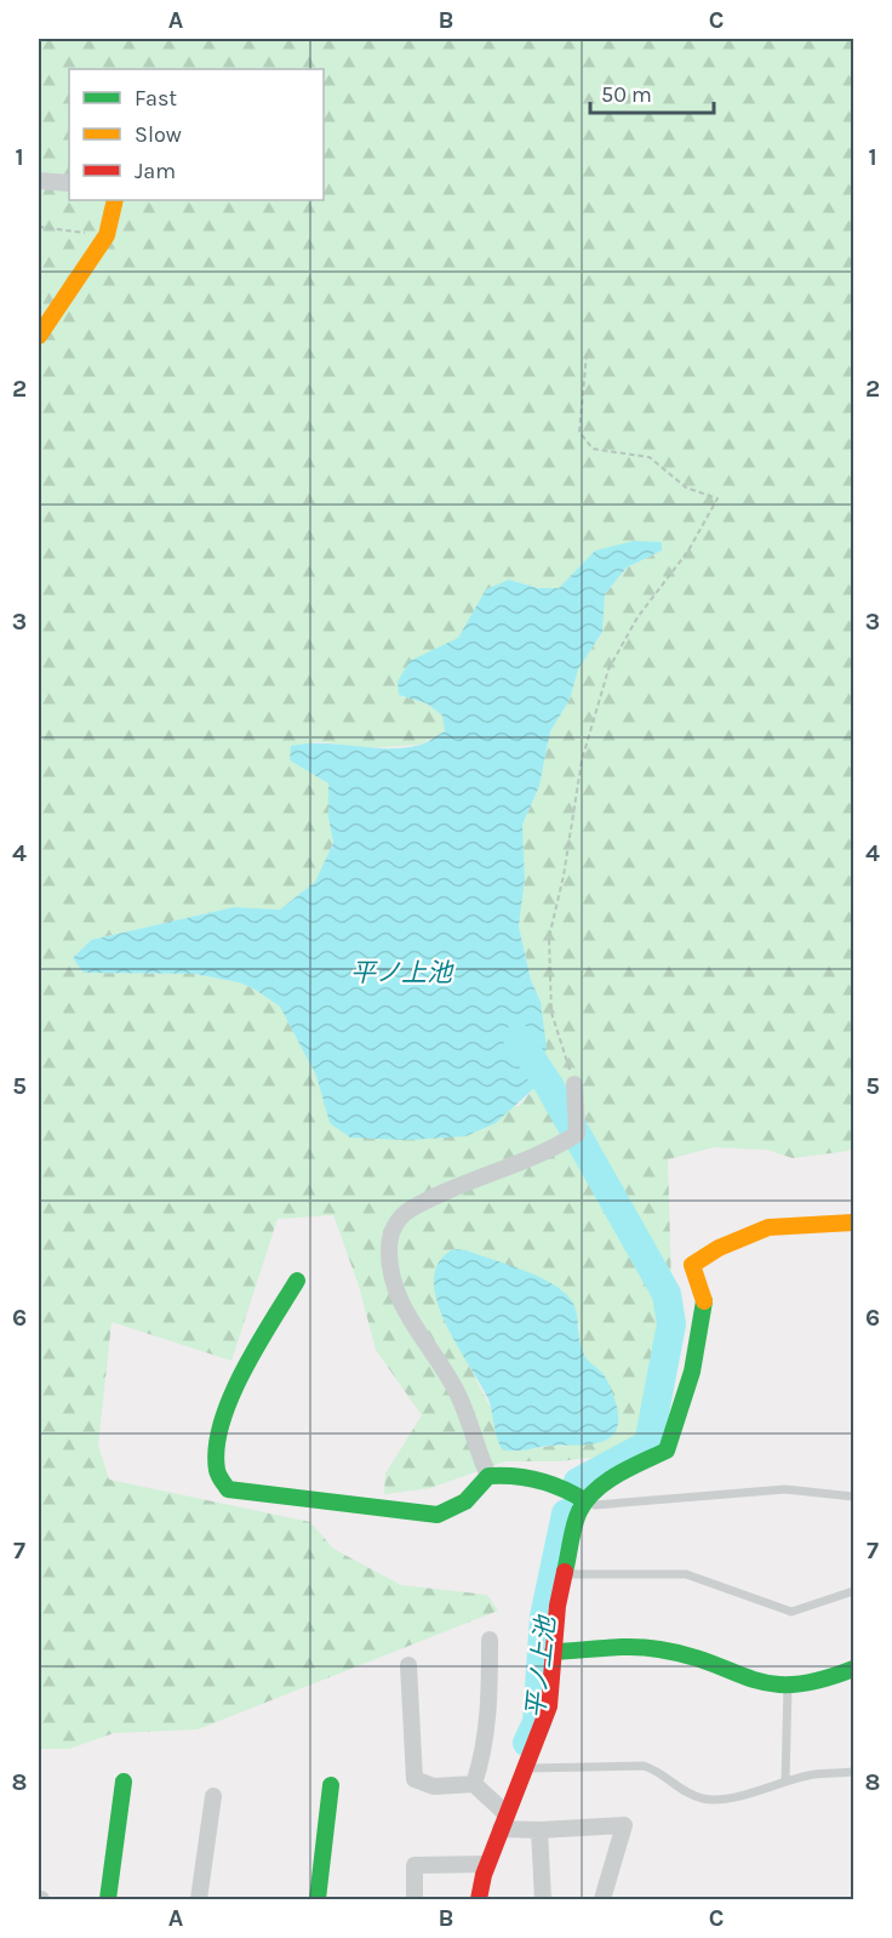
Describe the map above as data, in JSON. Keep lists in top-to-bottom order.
{
  "water": ["平ノ上池"],
  "legend": ["Fast", "Slow", "Jam"],
  "scale_bar": "50 m",
  "grid": {
    "columns": ["A", "B", "C"],
    "rows": [
      "1",
      "2",
      "3",
      "4",
      "5",
      "6",
      "7",
      "8"
    ]
  }
}
